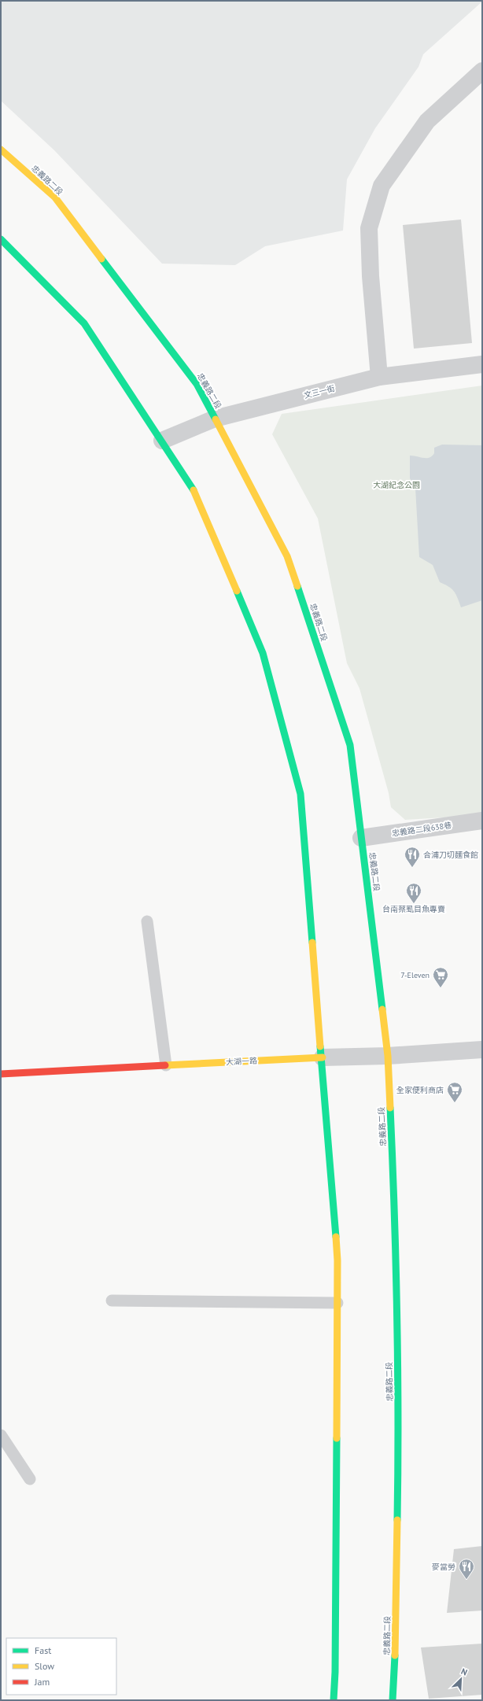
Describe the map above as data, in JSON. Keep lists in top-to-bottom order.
{
  "streets": {
    "street": [
      "忠義路二段",
      "文三一街",
      "忠義路二段638巷",
      "大湖一路"
    ]
  },
  "crossings": [
    ["忠義路二段", "文三一街"],
    ["忠義路二段", "忠義路二段638巷"],
    ["忠義路二段", "大湖一路"]
  ],
  "parks": ["大湖紀念公園"],
  "places": {
    "restaurant": ["合浦刀切麵食館", "台南蔡虱目魚專賣", "麥當勞"],
    "supermarket": ["7-Eleven", "全家便利商店"]
  },
  "legend": ["Fast", "Slow", "Jam"],
  "north": "top right"
}
